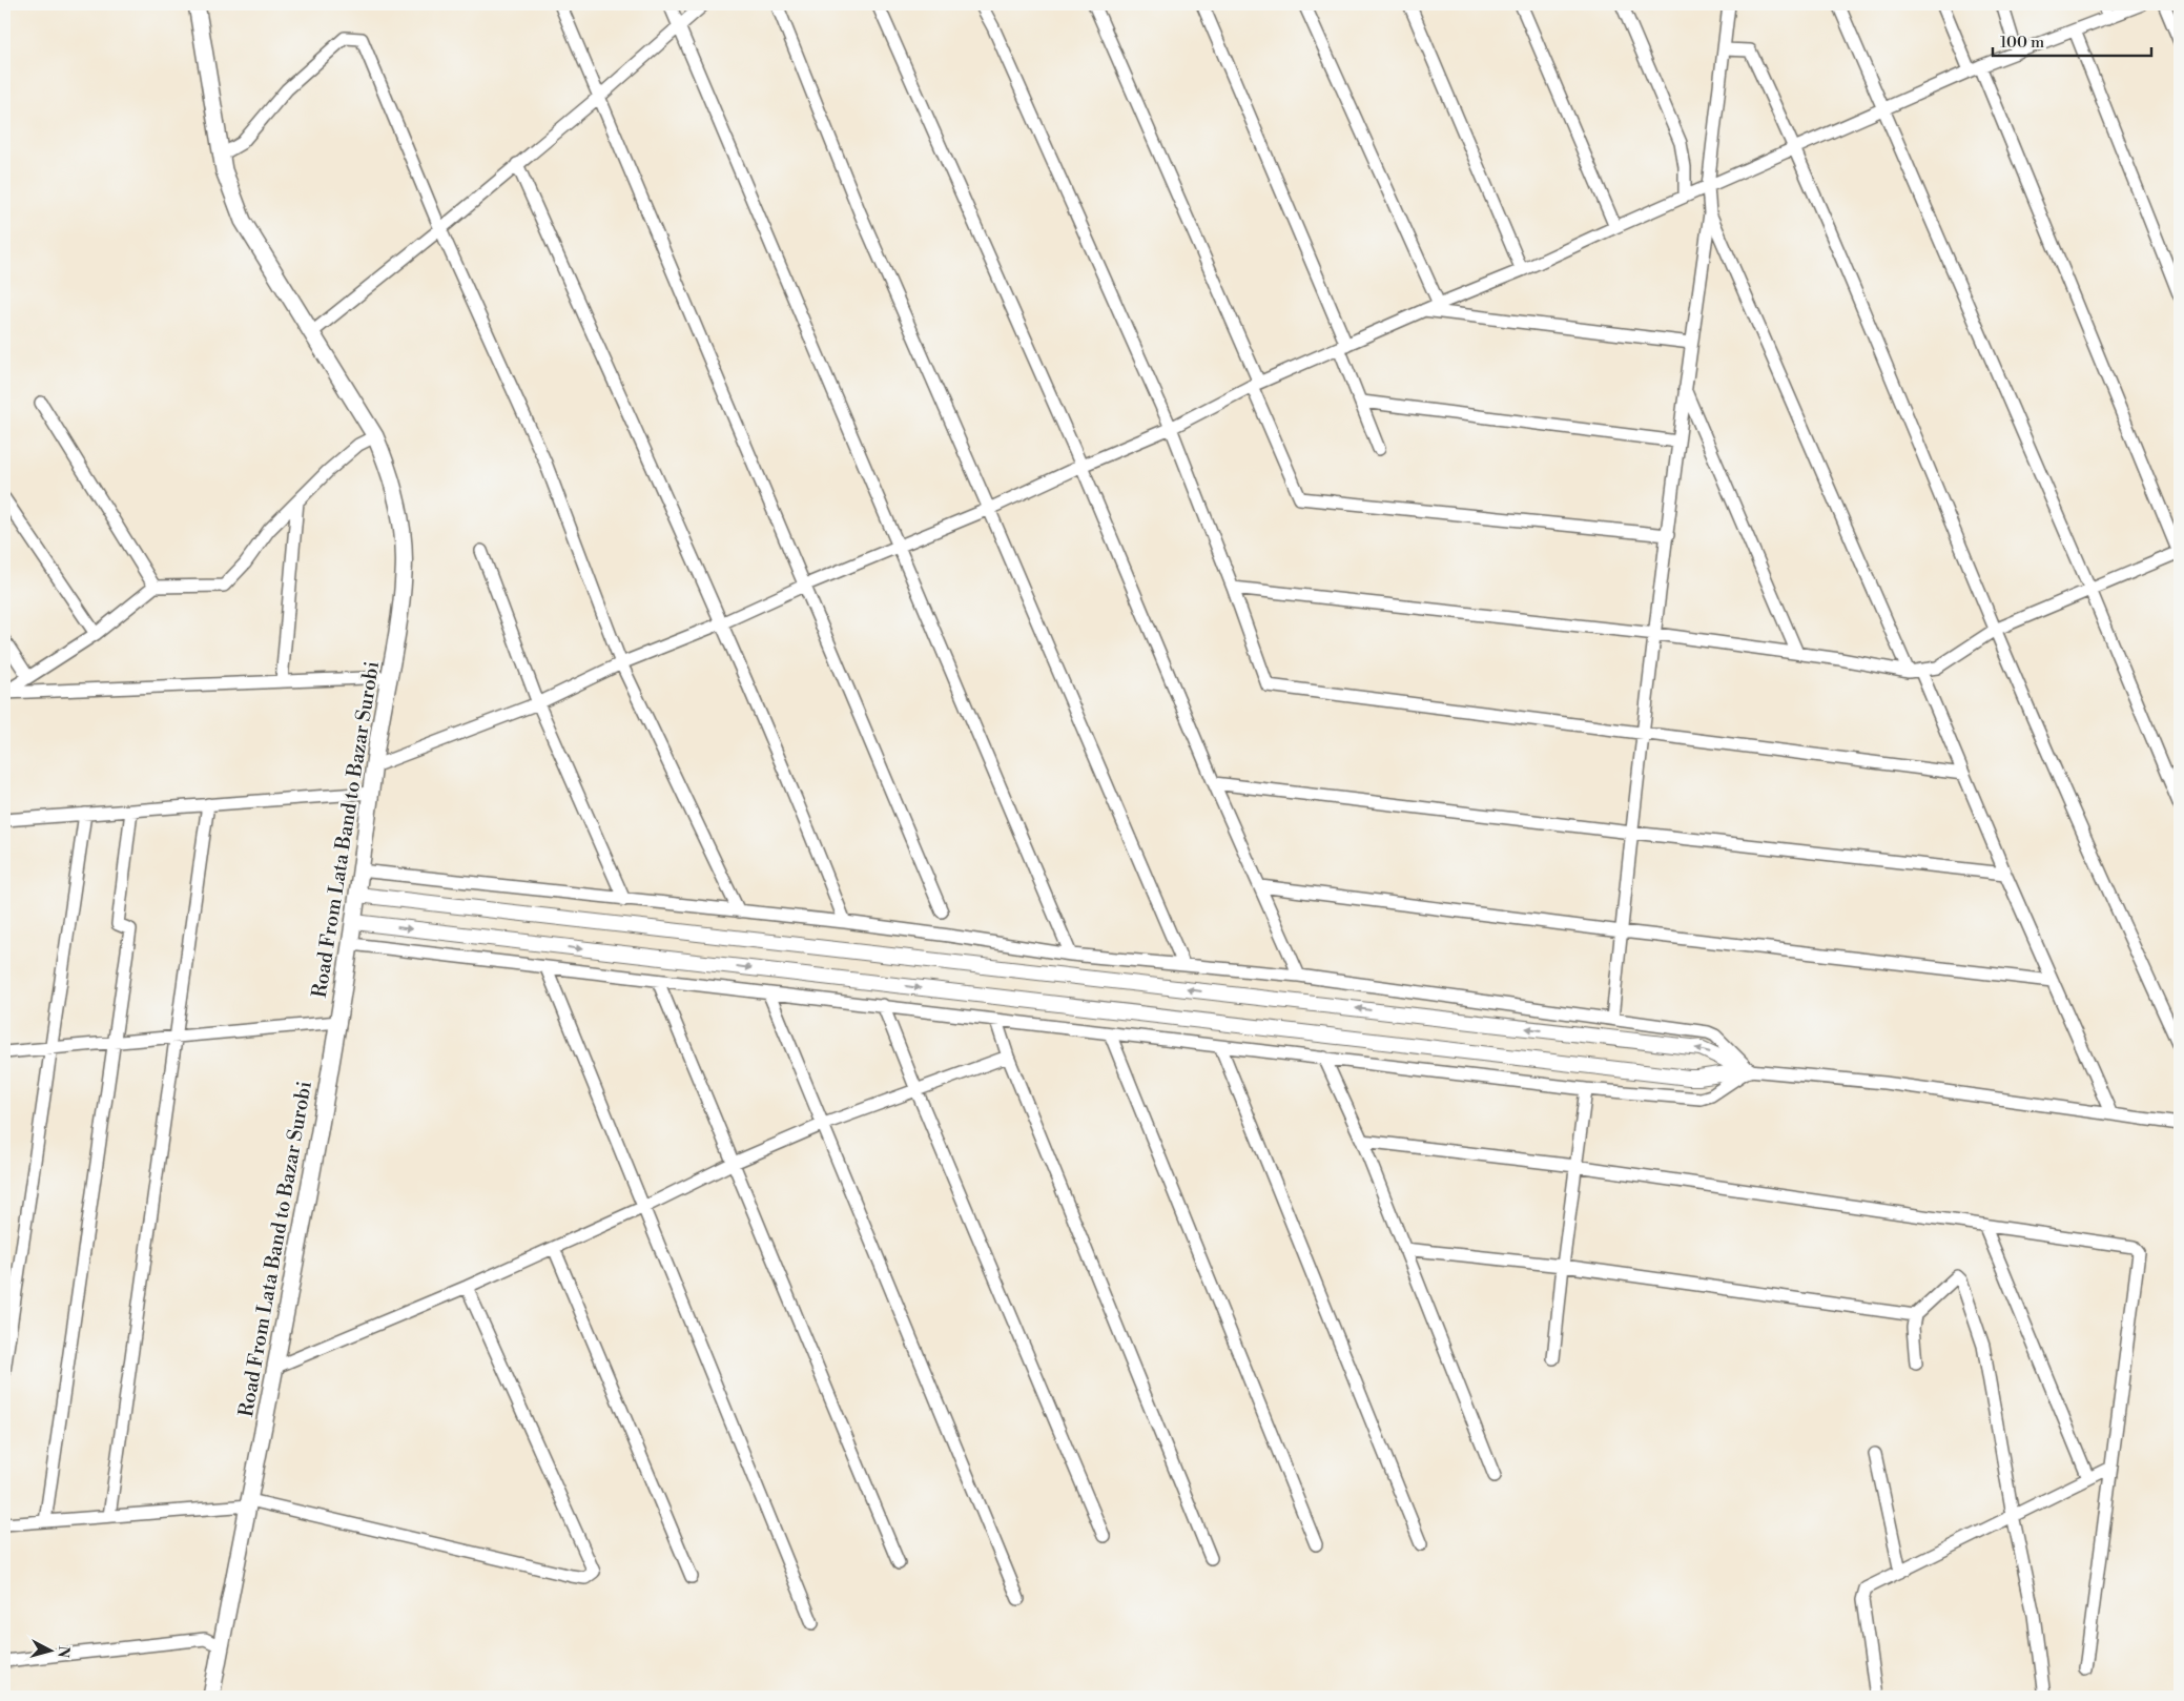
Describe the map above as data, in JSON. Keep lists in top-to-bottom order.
{
  "streets": {
    "main road": ["Road From Lata Band to Bazar Surobi"]
  },
  "scale_bar": "100 m",
  "north": "right"
}
